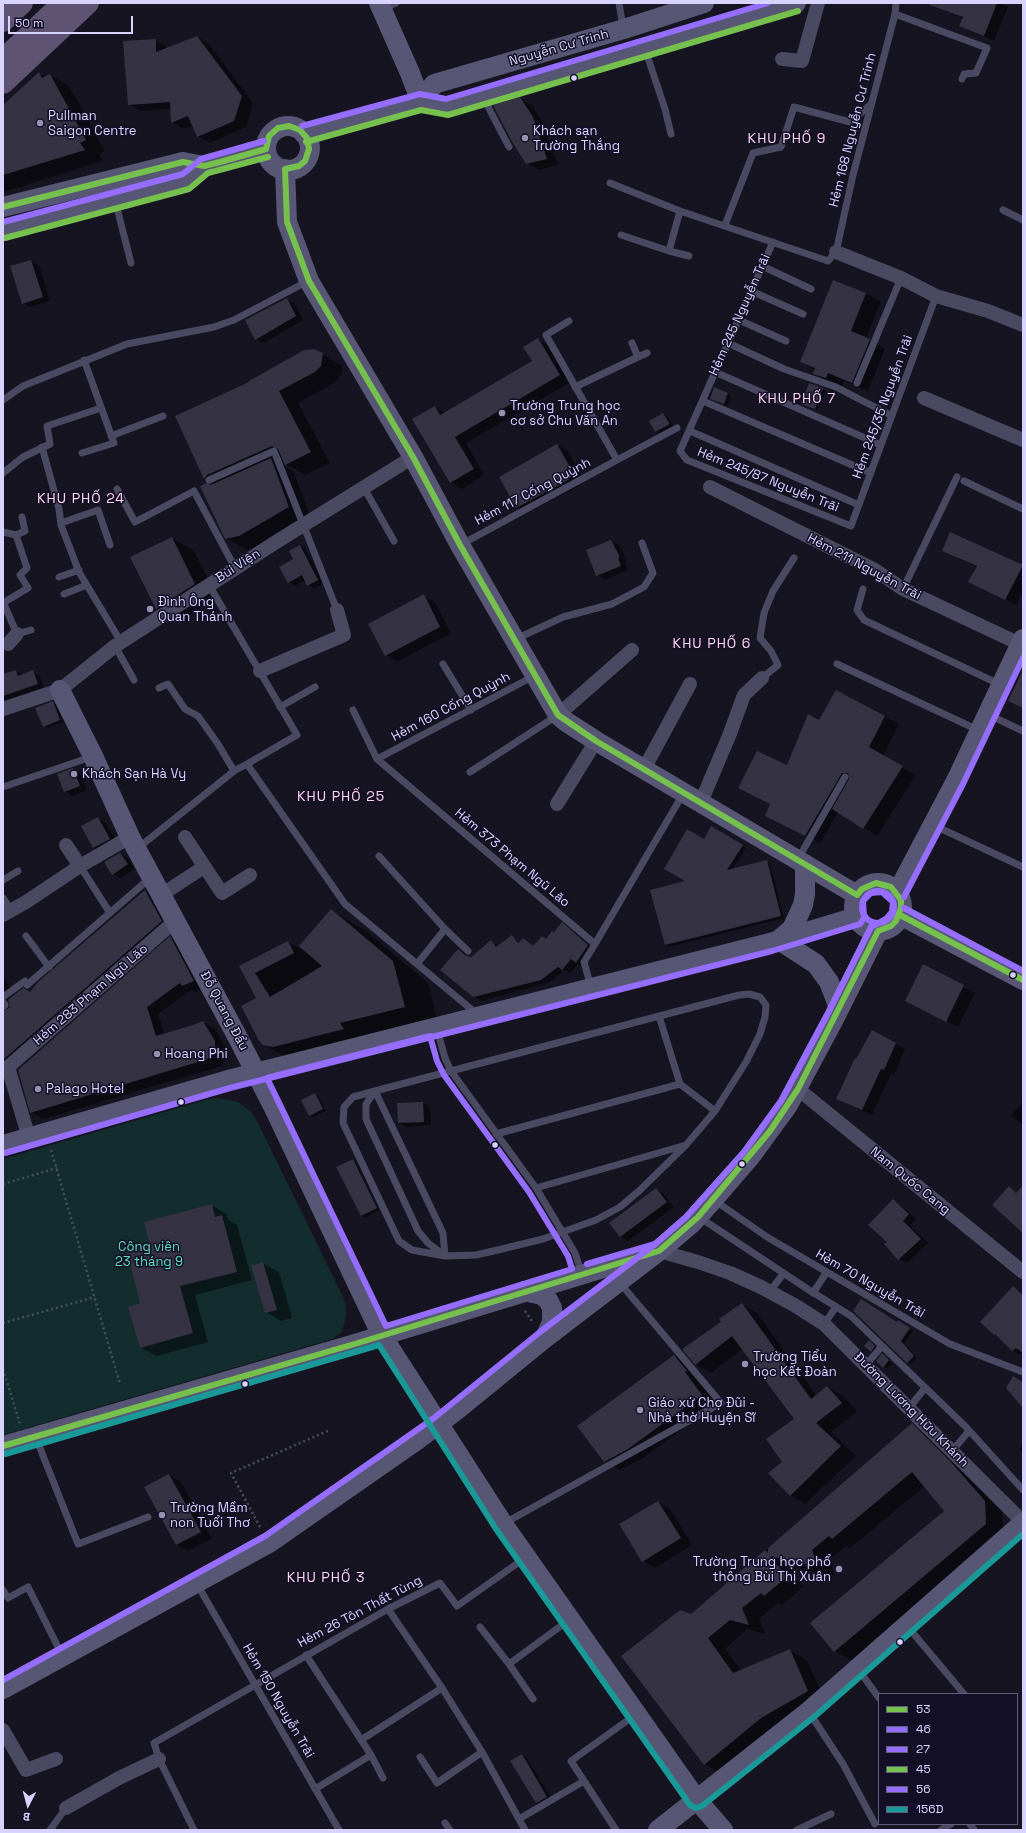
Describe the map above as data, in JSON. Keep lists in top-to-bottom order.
{
  "streets": {
    "street": [
      "Nguyễn Cư Trinh",
      "Bùi Viện",
      "Hẻm 211 Nguyễn Trãi",
      "Hẻm 283 Phạm Ngũ Lão",
      "Ðỗ Quang Ðẩu",
      "Nam Quốc Cang",
      "Đường Lương Hữu Khánh"
    ],
    "lane": [
      "Hẻm 168 Nguyễn Cư Trinh",
      "Hẻm 245 Nguyễn Trãi",
      "Hẻm 245/35 Nguyễn Trãi",
      "Hẻm 245/87 Nguyễn Trãi",
      "Hẻm 117 Cống Quỳnh",
      "Hẻm 160 Cống Quỳnh",
      "Hẻm 373 Phạm Ngũ Lão",
      "Hẻm 70 Nguyễn Trãi",
      "Hẻm 26 Tôn Thất Tùng",
      "Hẻm 150 Nguyễn Trãi"
    ]
  },
  "crossings": [
    ["Hẻm 168 Nguyễn Cư Trinh", "Hẻm 245 Nguyễn Trãi"],
    ["Hẻm 245 Nguyễn Trãi", "Hẻm 245/87 Nguyễn Trãi"],
    ["Hẻm 245/35 Nguyễn Trãi", "Hẻm 245/87 Nguyễn Trãi"],
    ["Bùi Viện", "Ðỗ Quang Ðẩu"],
    ["Hẻm 160 Cống Quỳnh", "Hẻm 373 Phạm Ngũ Lão"],
    ["Hẻm 283 Phạm Ngũ Lão", "Ðỗ Quang Ðẩu"],
    ["Ðỗ Quang Ðẩu", "Hẻm 26 Tôn Thất Tùng"],
    ["Hẻm 26 Tôn Thất Tùng", "Hẻm 150 Nguyễn Trãi"]
  ],
  "districts": [
    "KHU PHỐ 9",
    "KHU PHỐ 7",
    "KHU PHỐ 24",
    "KHU PHỐ 6",
    "KHU PHỐ 25",
    "KHU PHỐ 3"
  ],
  "parks": ["Công viên 23 tháng 9"],
  "places": [
    "Pullman Saigon Centre",
    "Khách sạn Trường Thắng",
    "Trường Trung học cơ sở Chu Văn An",
    "Đình Ông Quan Thánh",
    "Khách Sạn Hà Vy",
    "Hoang Phi",
    "Palago Hotel",
    "Trường Tiểu học Kết Đoàn",
    "Giáo xứ Chợ Đũi - Nhà thờ Huyện Sĩ",
    "Trường Mầm non Tuổi Thơ",
    "Trường Trung học phổ thông Bùi Thị Xuân"
  ],
  "lines": [
    "transit line 56",
    "transit line 45",
    "transit line 53",
    "transit line 46",
    "transit line 27",
    "transit line 156D"
  ],
  "legend": [
    "53",
    "46",
    "27",
    "45",
    "56",
    "156D"
  ],
  "scale_bar": "50 m",
  "north": "bottom"
}
